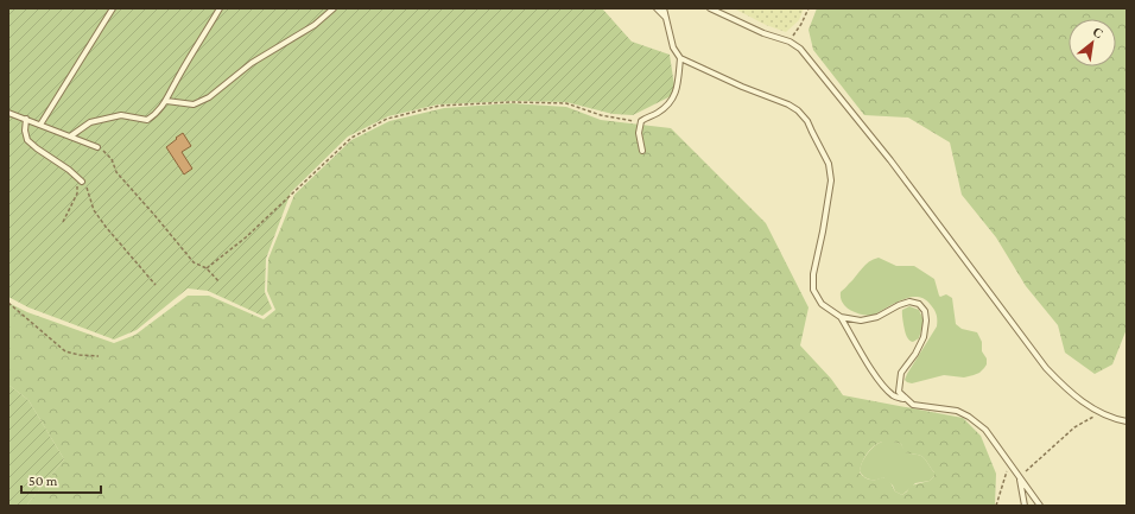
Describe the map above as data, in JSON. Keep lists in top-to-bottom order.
{
  "scale_bar": "50 m",
  "north": "top right"
}
